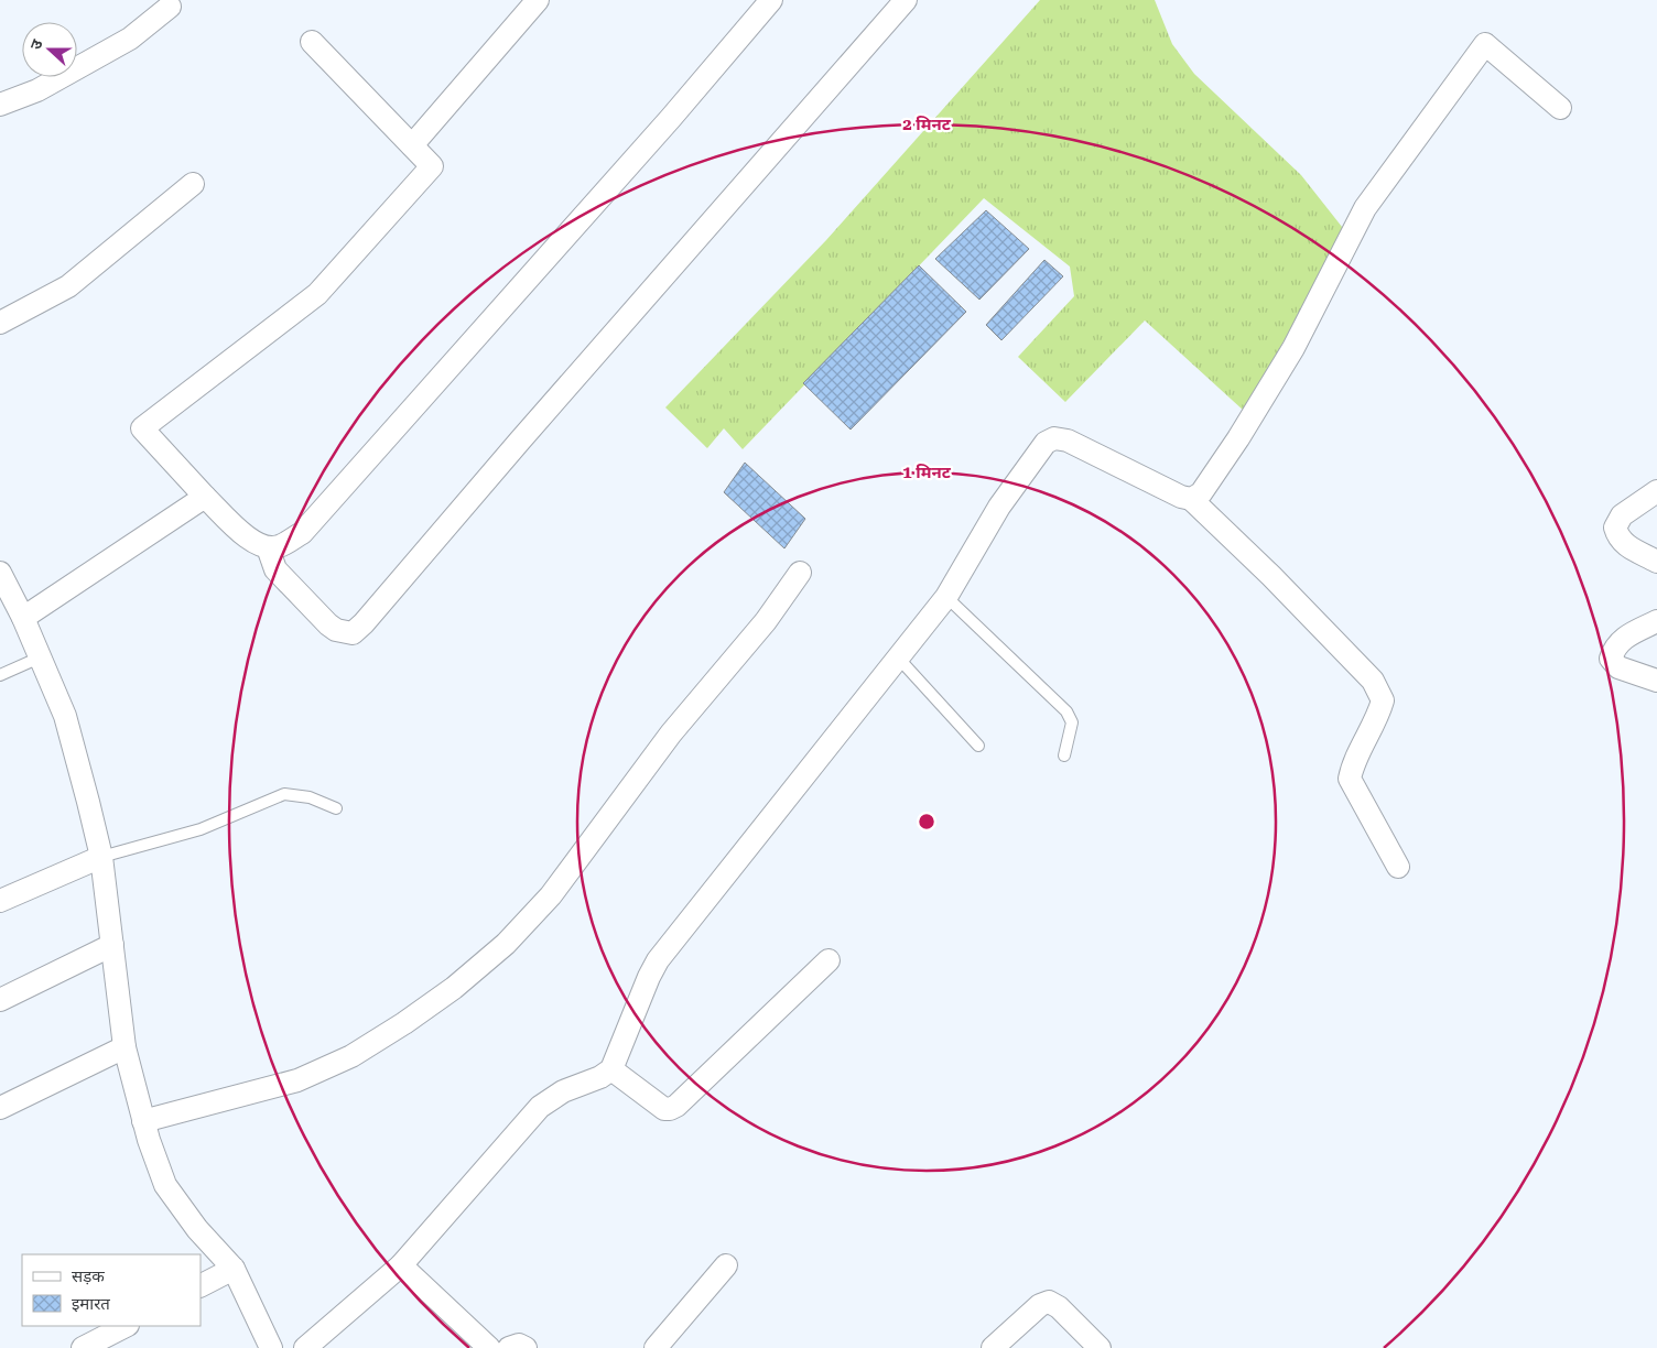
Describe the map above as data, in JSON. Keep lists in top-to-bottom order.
{
  "legend": ["सड़क", "इमारत"],
  "north": "left",
  "rings": ["2 मिनट", "1 मिनट"]
}
